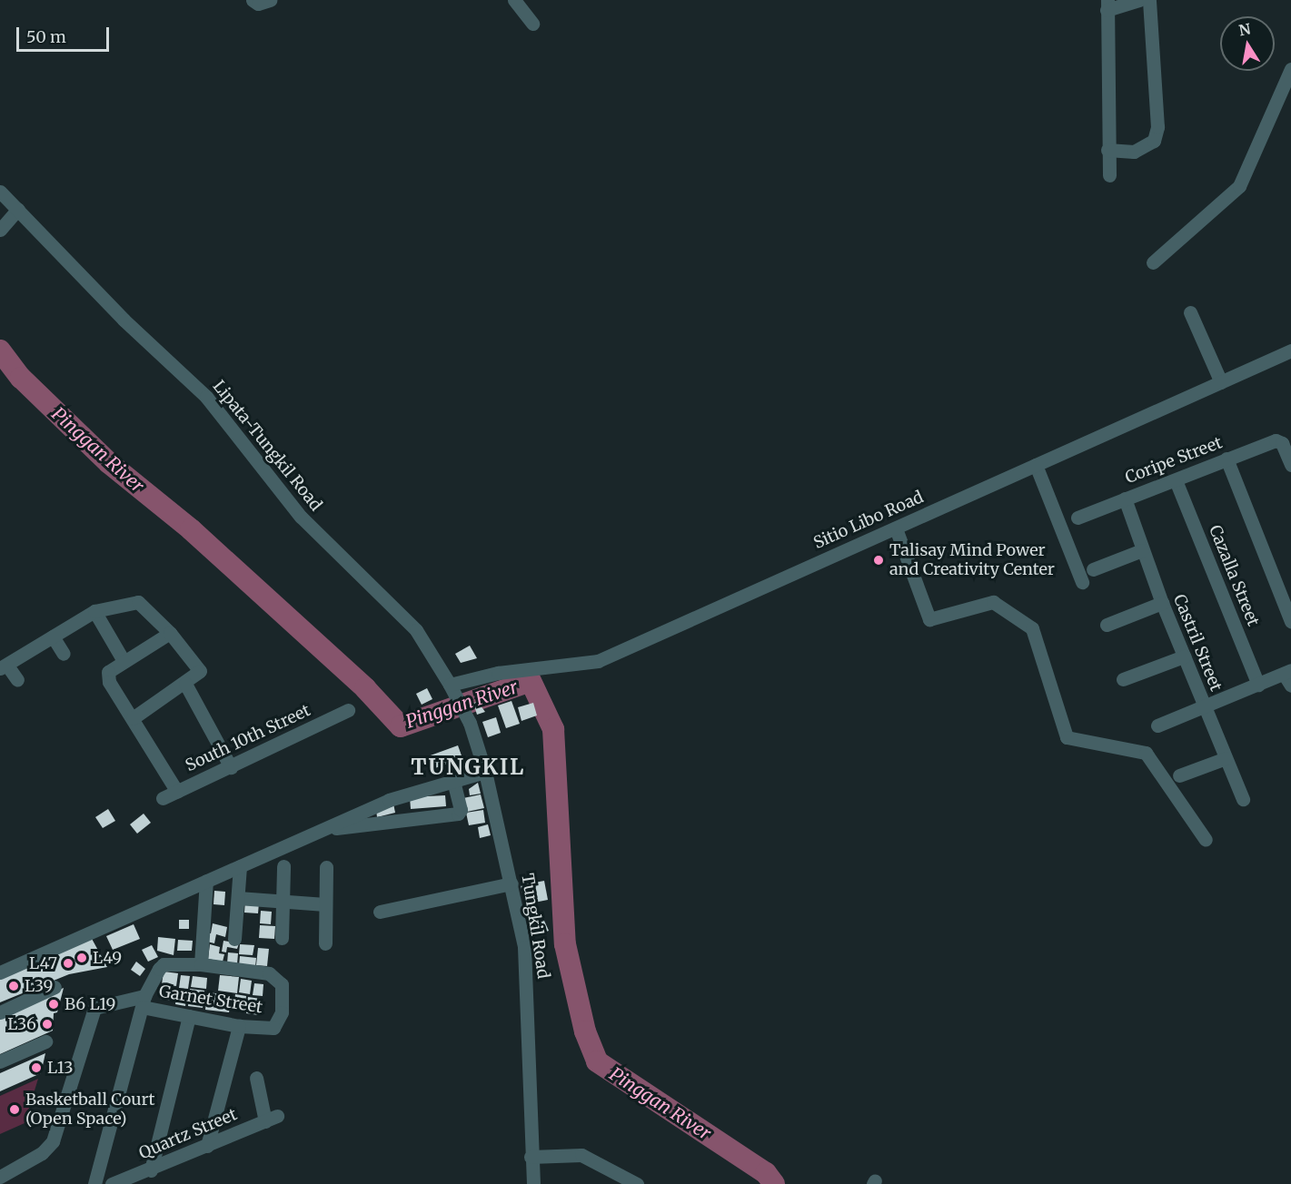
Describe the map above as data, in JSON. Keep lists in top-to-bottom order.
{
  "streets": {
    "street": [
      "Lipata-Tungkil Road",
      "Coripe Street",
      "Sitio Libo Road",
      "Cazalla Street",
      "Castril Street",
      "South 10th Street",
      "Tungkil Road",
      "Garnet Street",
      "Quartz Street"
    ]
  },
  "crossings": [
    ["Lipata-Tungkil Road", "Sitio Libo Road"],
    ["Lipata-Tungkil Road", "Tungkil Road"],
    ["Coripe Street", "Cazalla Street"],
    ["Coripe Street", "Castril Street"],
    ["Sitio Libo Road", "Tungkil Road"]
  ],
  "districts": ["TUNGKIL"],
  "water": ["Pinggan River"],
  "places": [
    "Talisay Mind Power and Creativity Center",
    "L49",
    "L47",
    "L39",
    "B6 L19",
    "L36",
    "L13",
    "Basketball Court (Open Space)"
  ],
  "scale_bar": "50 m",
  "north": "top"
}
